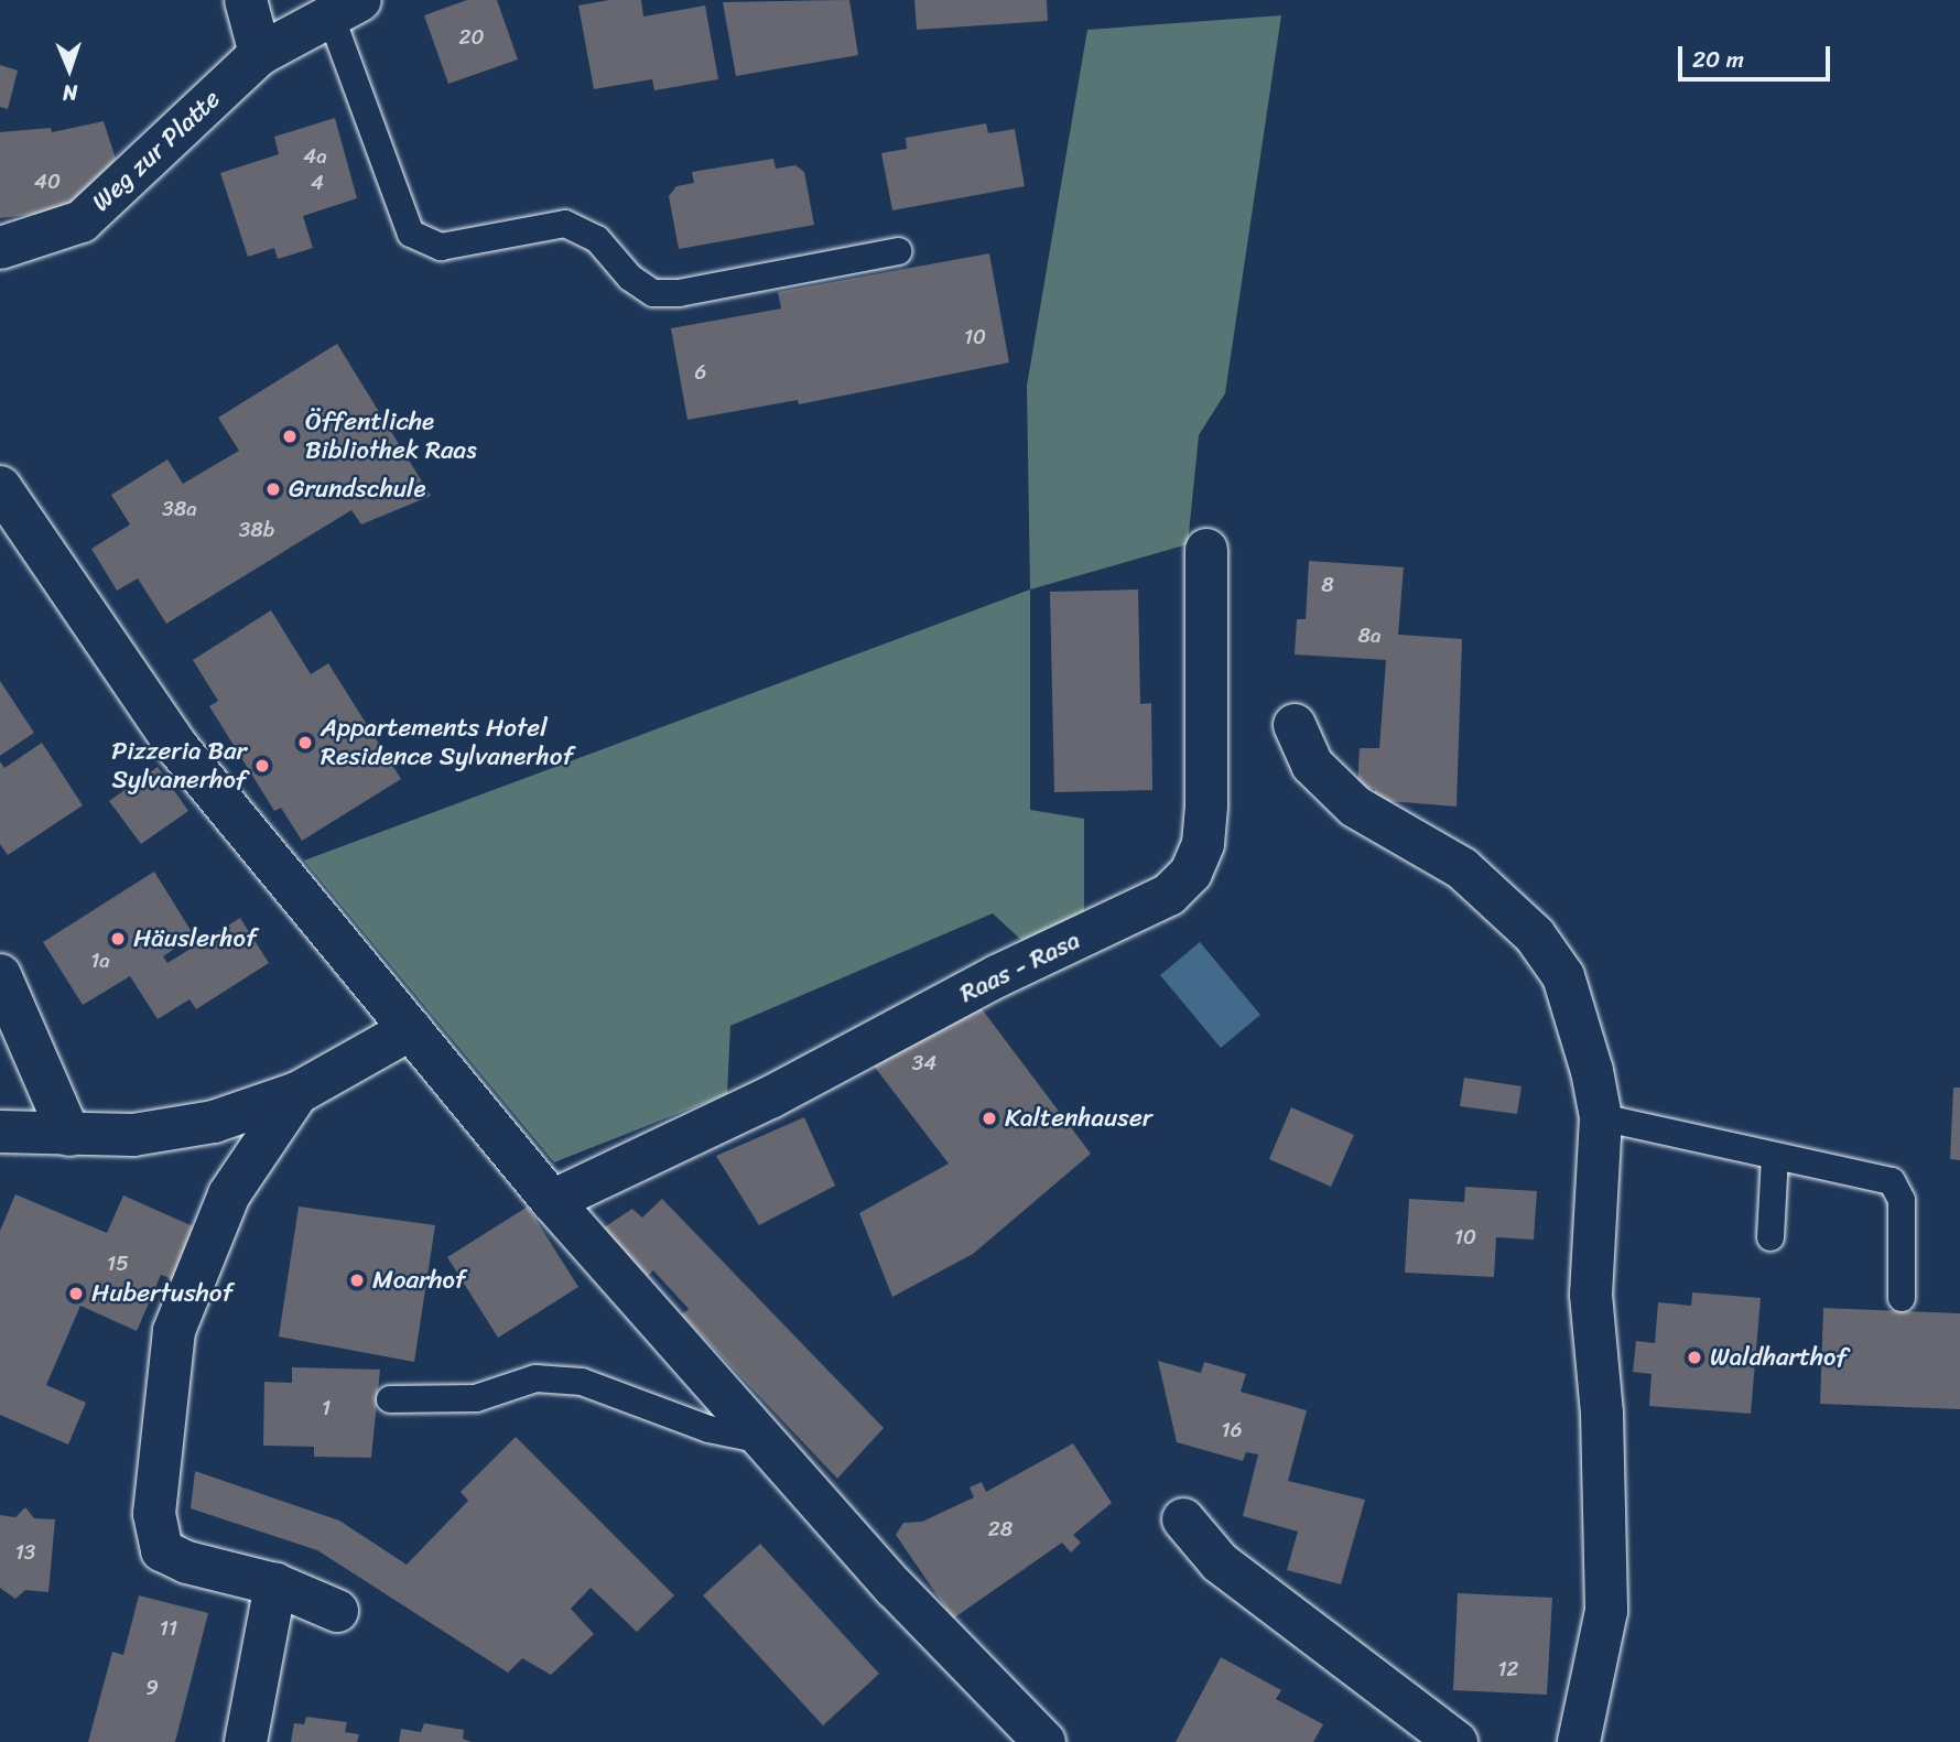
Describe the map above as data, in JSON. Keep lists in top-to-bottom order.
{
  "streets": {
    "street": ["Weg zur Platte", "Raas - Rasa"]
  },
  "places": [
    "Öffentliche Bibliothek Raas",
    "Grundschule",
    "Appartements Hotel Residence Sylvanerhof",
    "Pizzeria Bar Sylvanerhof",
    "Häuslerhof",
    "Kaltenhauser",
    "Moarhof",
    "Hubertushof",
    "Waldharthof"
  ],
  "house_numbers": [
    "20",
    "4a",
    "40",
    "4",
    "10",
    "6",
    "38a",
    "38b",
    "8",
    "8a",
    "1a",
    "34",
    "10",
    "15",
    "1",
    "16",
    "28",
    "13",
    "11",
    "12",
    "9"
  ],
  "scale_bar": "20 m",
  "north": "bottom"
}
